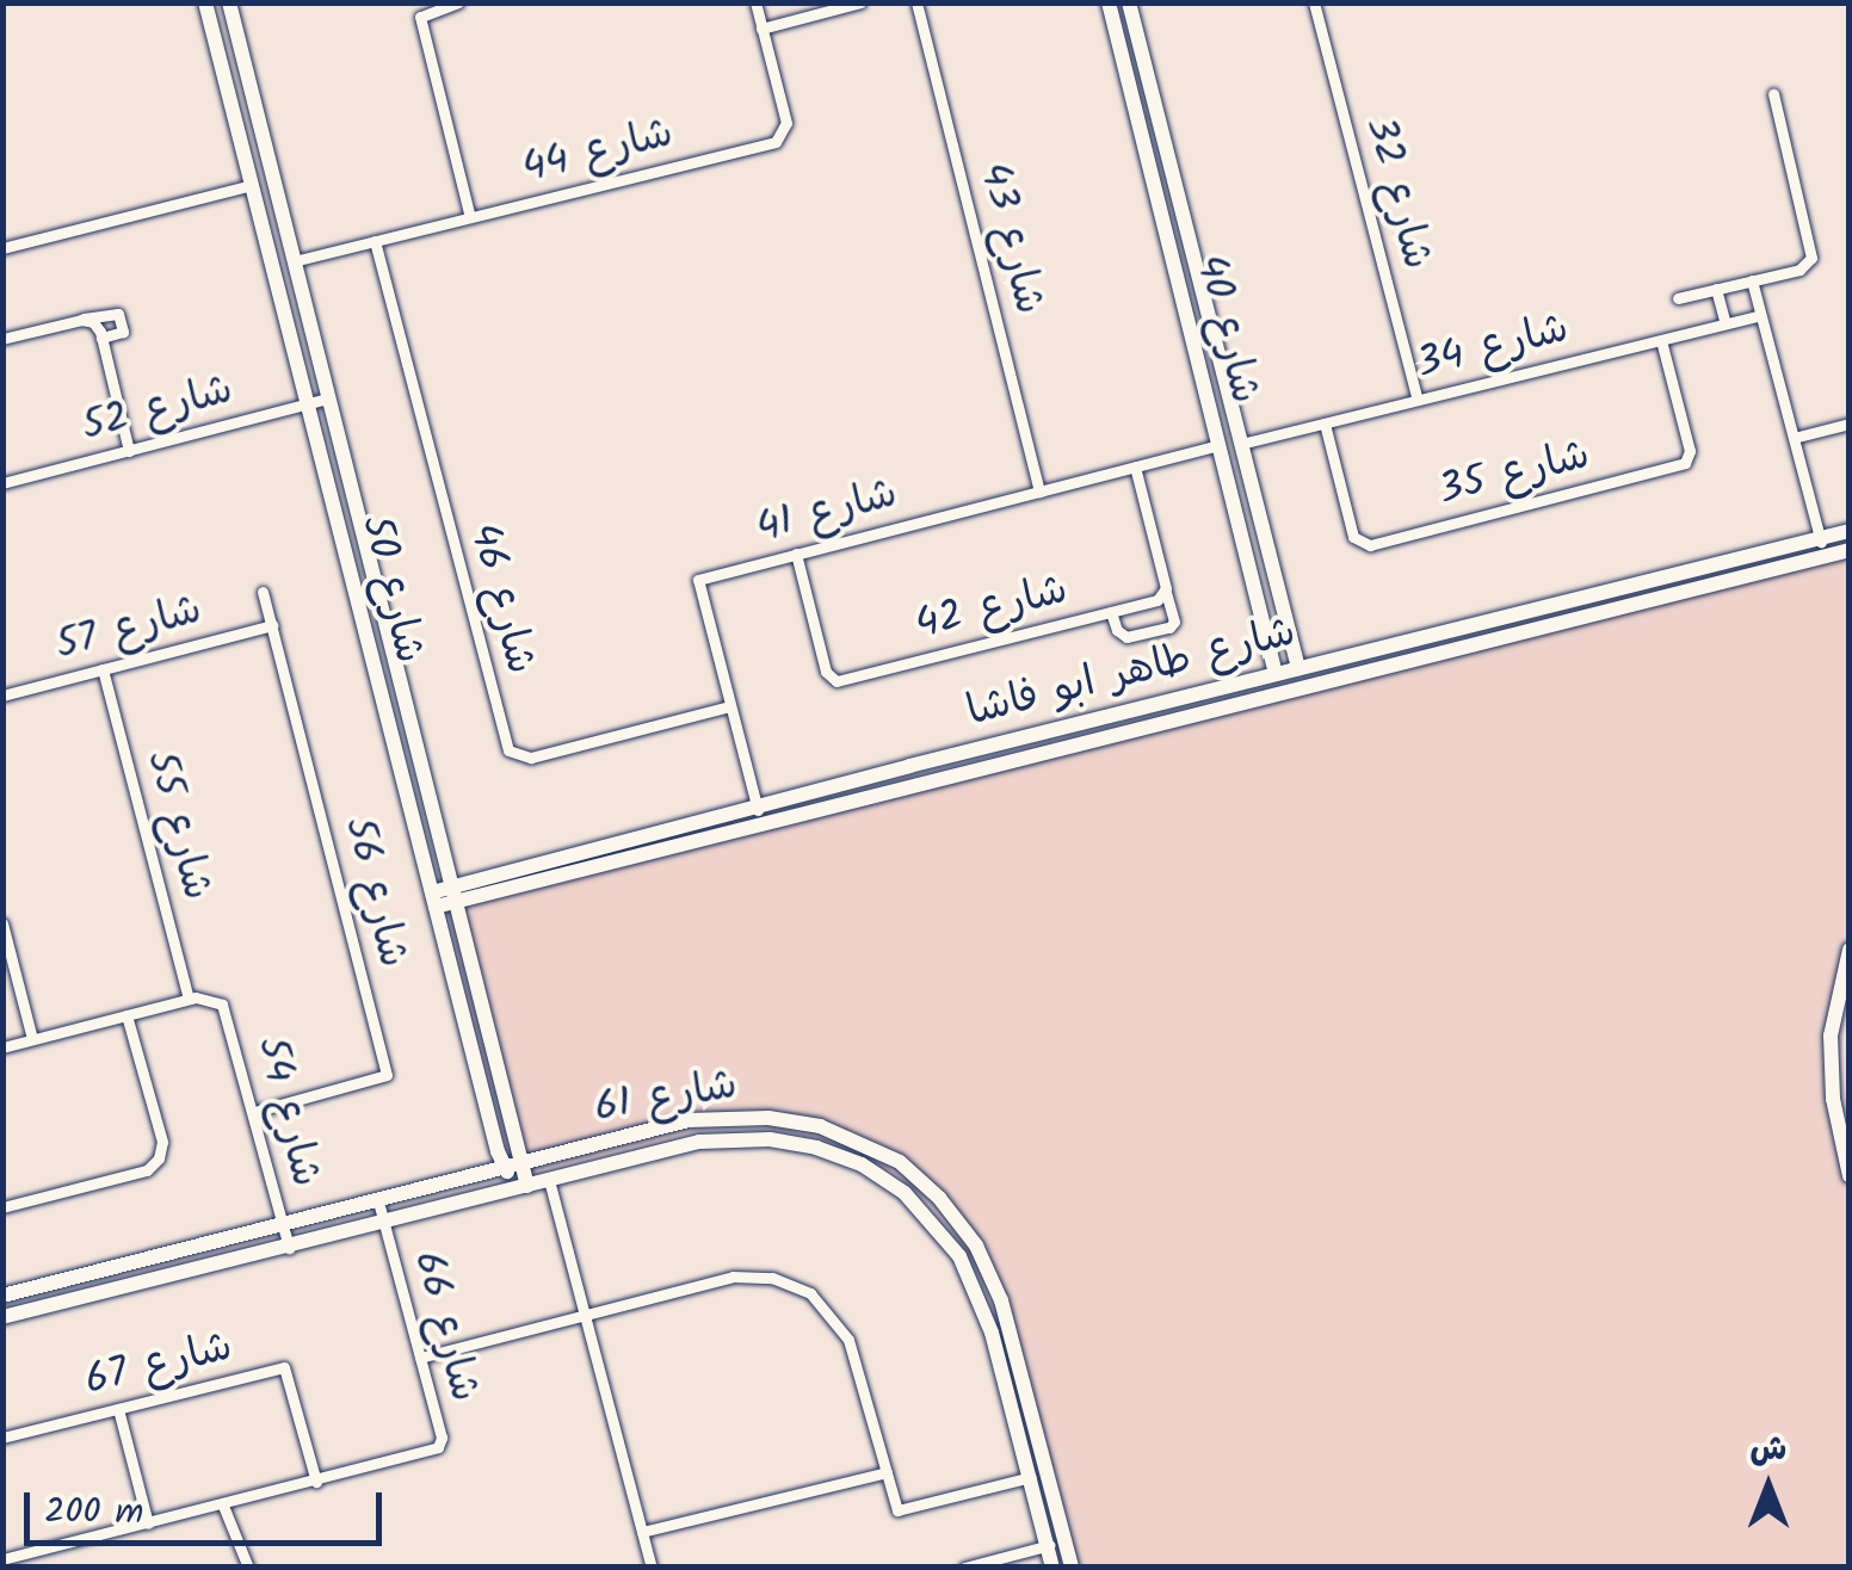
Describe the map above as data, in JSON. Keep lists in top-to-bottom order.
{
  "streets": {
    "street": [
      "شارع 44",
      "شارع 32",
      "شارع 43",
      "شارع 40",
      "شارع 34",
      "شارع 52",
      "شارع 35",
      "شارع 41",
      "شارع 50",
      "شارع 46",
      "شارع 42",
      "شارع 57",
      "شارع طاهر ابو فاشا",
      "شارع 55",
      "شارع 56",
      "شارع 61",
      "شارع 54",
      "شارع 66",
      "شارع 67"
    ]
  },
  "crossings": [
    ["شارع 44", "شارع 50"],
    ["شارع 44", "شارع 46"],
    ["شارع 32", "شارع 34"],
    ["شارع 43", "شارع 41"],
    ["شارع 40", "شارع 34"],
    ["شارع 40", "شارع 41"],
    ["شارع 40", "شارع طاهر ابو فاشا"],
    ["شارع 34", "شارع 35"],
    ["شارع 52", "شارع 50"],
    ["شارع 41", "شارع 46"],
    ["شارع 41", "شارع 42"],
    ["شارع 41", "شارع طاهر ابو فاشا"],
    ["شارع 50", "شارع طاهر ابو فاشا"],
    ["شارع 50", "شارع 61"],
    ["شارع 57", "شارع 55"],
    ["شارع 57", "شارع 56"],
    ["شارع 55", "شارع 54"],
    ["شارع 56", "شارع 54"],
    ["شارع 61", "شارع 54"],
    ["شارع 61", "شارع 66"],
    ["شارع 66", "شارع 67"]
  ],
  "scale_bar": "200 m",
  "north": "top"
}
